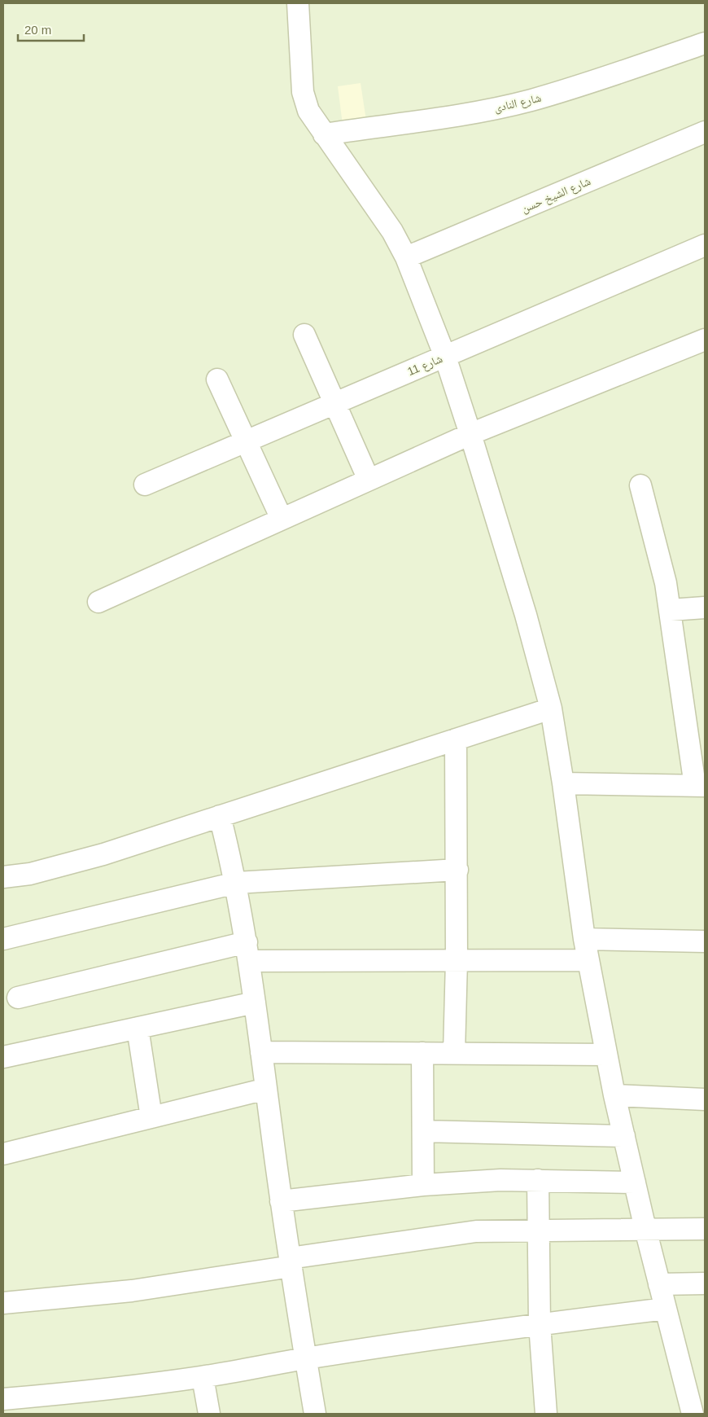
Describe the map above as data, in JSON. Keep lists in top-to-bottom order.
{
  "streets": {
    "street": ["شارع النادى", "شارع الشيخ حسن", "شارع 11"]
  },
  "scale_bar": "20 m"
}
